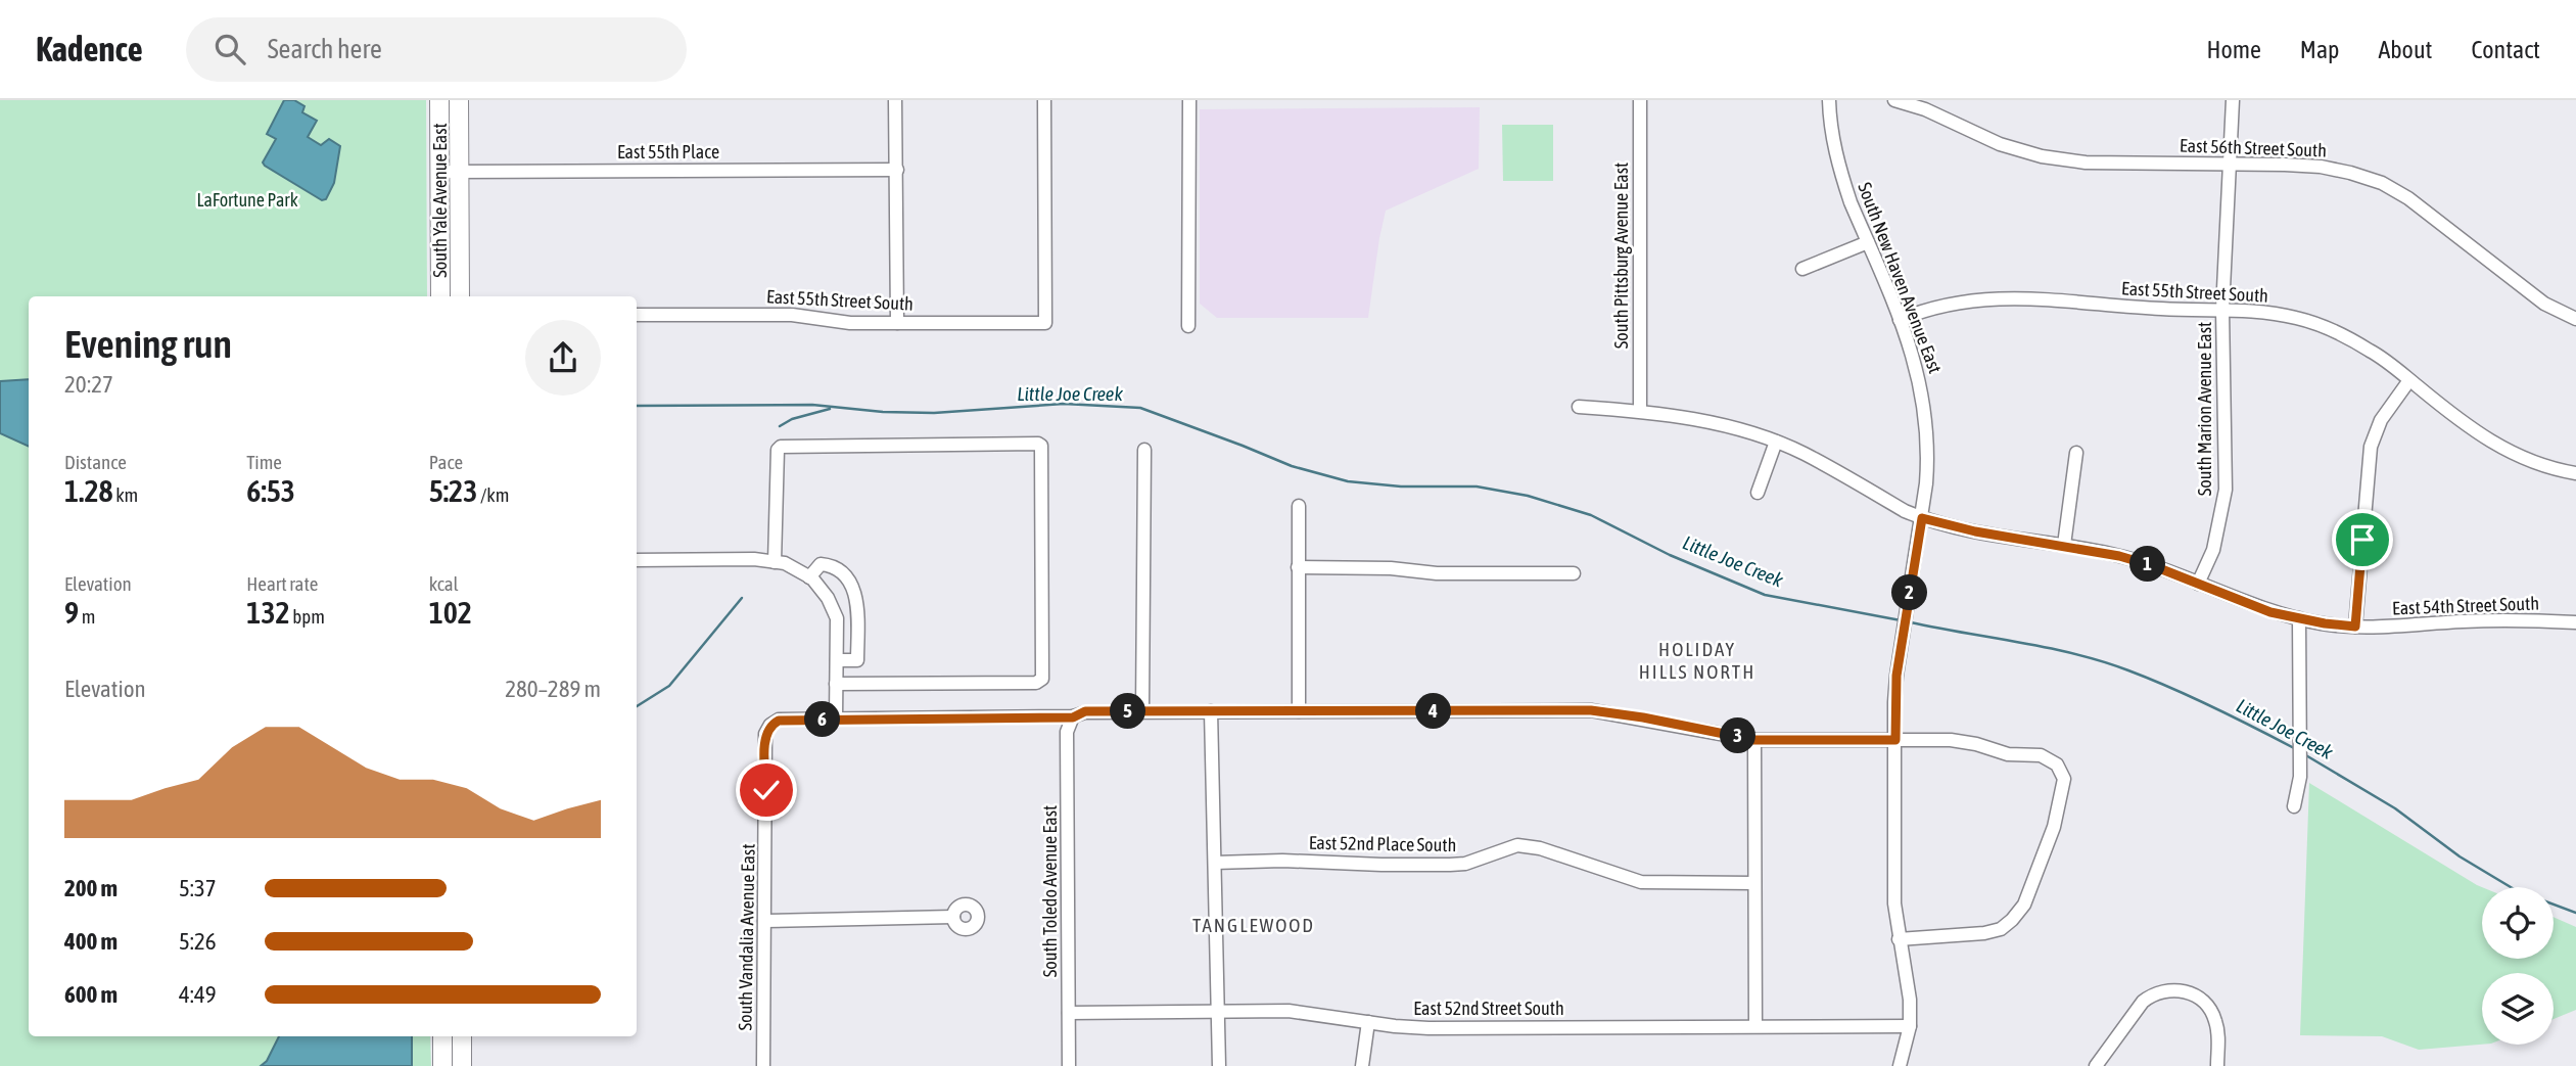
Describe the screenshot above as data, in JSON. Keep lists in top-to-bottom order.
{
  "streets": {
    "main road": ["South Yale Avenue East"],
    "street": [
      "East 56th Street South",
      "East 55th Place",
      "South Pittsburg Avenue East",
      "South New Haven Avenue East",
      "East 55th Street South",
      "South Marion Avenue East",
      "East 54th Street South",
      "East 52nd Place South",
      "South Toledo Avenue East",
      "South Vandalia Avenue East",
      "East 52nd Street South"
    ]
  },
  "crossings": [
    ["East 56th Street South", "South Marion Avenue East"],
    ["East 55th Place", "South Yale Avenue East"],
    ["South Pittsburg Avenue East", "East 54th Street South"],
    ["South New Haven Avenue East", "East 55th Street South"],
    ["South New Haven Avenue East", "East 54th Street South"],
    ["South New Haven Avenue East", "East 52nd Street South"],
    ["East 55th Street South", "South Marion Avenue East"],
    ["South Marion Avenue East", "East 54th Street South"],
    ["South Toledo Avenue East", "East 52nd Street South"]
  ],
  "districts": ["HOLIDAY HILLS NORTH", "TANGLEWOOD"],
  "water": ["Little Joe Creek"],
  "parks": ["LaFortune Park"],
  "page": {
    "header": "Kadence",
    "search": "Search here",
    "nav": [
      "Home",
      "Map",
      "About",
      "Contact"
    ],
    "heading": ["Evening run", "20:27"],
    "stats": [
      ["Distance", "1.28 km"],
      ["Time", "6:53"],
      ["Pace", "5:23 /km"],
      ["Elevation", "9 m"],
      ["Heart rate", "132 bpm"],
      ["kcal", "102"]
    ],
    "pins": [
      "1",
      "2",
      "4",
      "5",
      "6",
      "3"
    ],
    "chart": ["Elevation", "280–289 m"],
    "list": [
      {
        "name": "200 m",
        "note": "5:37"
      },
      {
        "name": "400 m",
        "note": "5:26"
      },
      {
        "name": "600 m",
        "note": "4:49"
      }
    ]
  }
}
